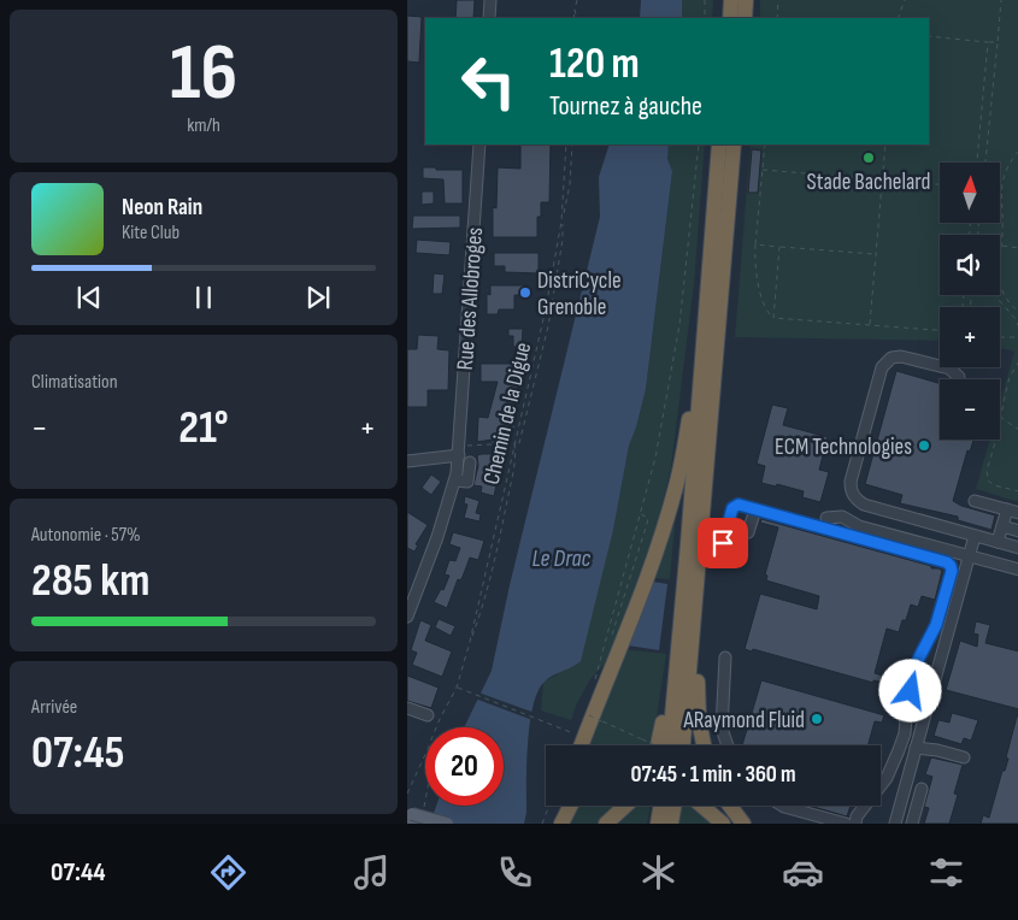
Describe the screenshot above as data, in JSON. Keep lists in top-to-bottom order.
{
  "streets": {
    "street": ["Rue des Allobroges"],
    "path": ["Chemin de la Digue"]
  },
  "water": ["Le Drac"],
  "places": [
    "Stade Bachelard",
    "DistriCycle Grenoble",
    "ECM Technologies",
    "ARaymond Fluid"
  ],
  "north": "top",
  "page": {
    "tile": [
      ["16", "km/h"],
      "Climatisation",
      ["Autonomie · 57%", "285 km"],
      ["Arrivée", "07:45"]
    ],
    "turn": ["120 m", "Tournez à gauche"],
    "map_buttons": ["+", "−"],
    "song": ["Neon Rain", "Kite Club"],
    "heat": ["−", "21°", "+"],
    "limit": "20",
    "trip": "07:45 · 1 min · 360 m",
    "tabs": "07:44"
  }
}
